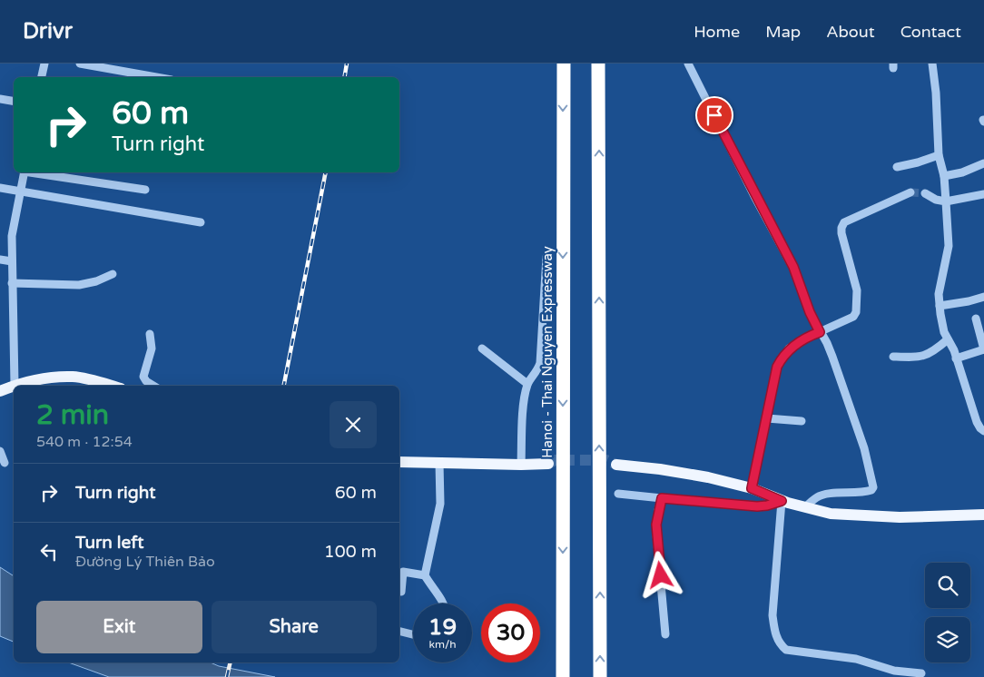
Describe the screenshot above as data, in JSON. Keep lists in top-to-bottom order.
{
  "streets": {
    "highway": ["Hanoi - Thai Nguyen Expressway"]
  },
  "page": {
    "header": "Drivr",
    "nav": [
      "Home",
      "Map",
      "About",
      "Contact"
    ],
    "turn": ["60 m", "Turn right"],
    "heading": ["2 min", "540 m · 12:54"],
    "list": [
      {
        "name": "Turn right",
        "value": "60 m"
      },
      {
        "name": "Turn left",
        "note": "Đường Lý Thiên Bảo",
        "value": "100 m"
      }
    ],
    "buttons": ["Exit", "Share"],
    "speed": "19 km/h",
    "limit": "30"
  }
}
